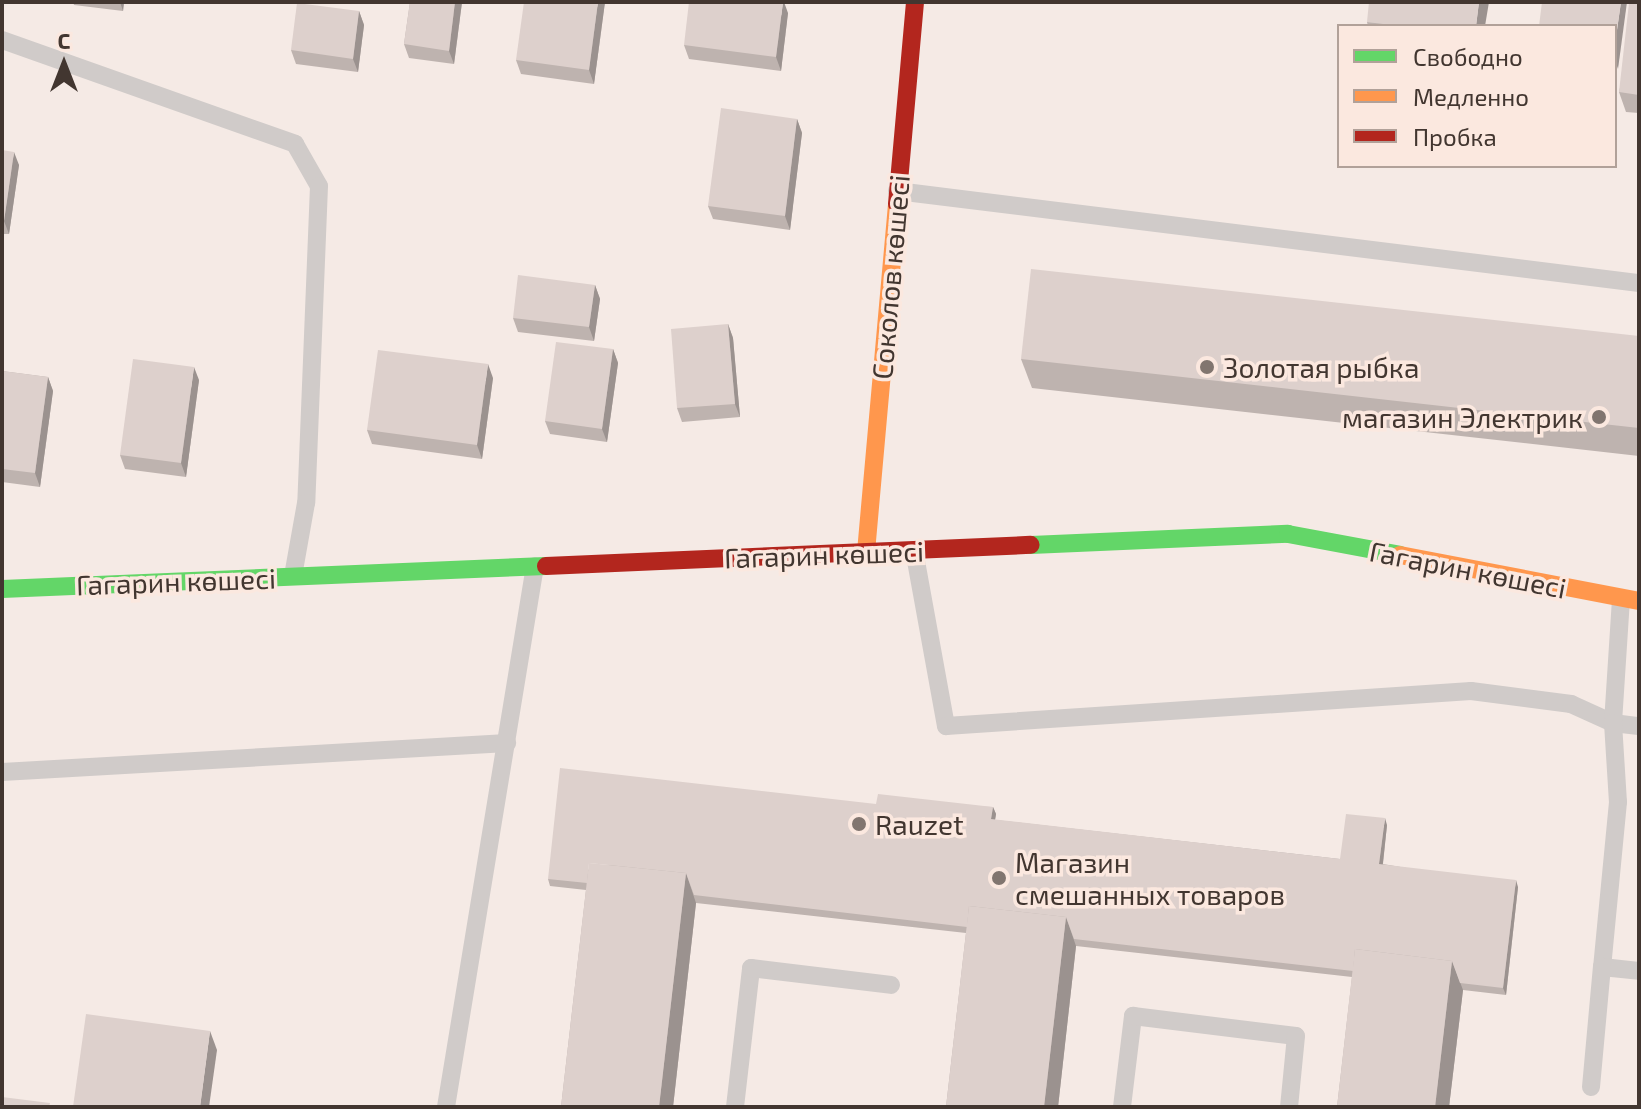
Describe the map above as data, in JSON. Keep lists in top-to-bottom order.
{
  "streets": {
    "street": ["Соколов көшесі", "Гагарин көшесі"]
  },
  "crossings": [
    ["Соколов көшесі", "Гагарин көшесі"]
  ],
  "places": [
    "Золотая рыбка",
    "магазин Электрик",
    "Rauzet",
    "Магазин смешанных товаров"
  ],
  "legend": ["Свободно", "Медленно", "Пробка"],
  "north": "top"
}
